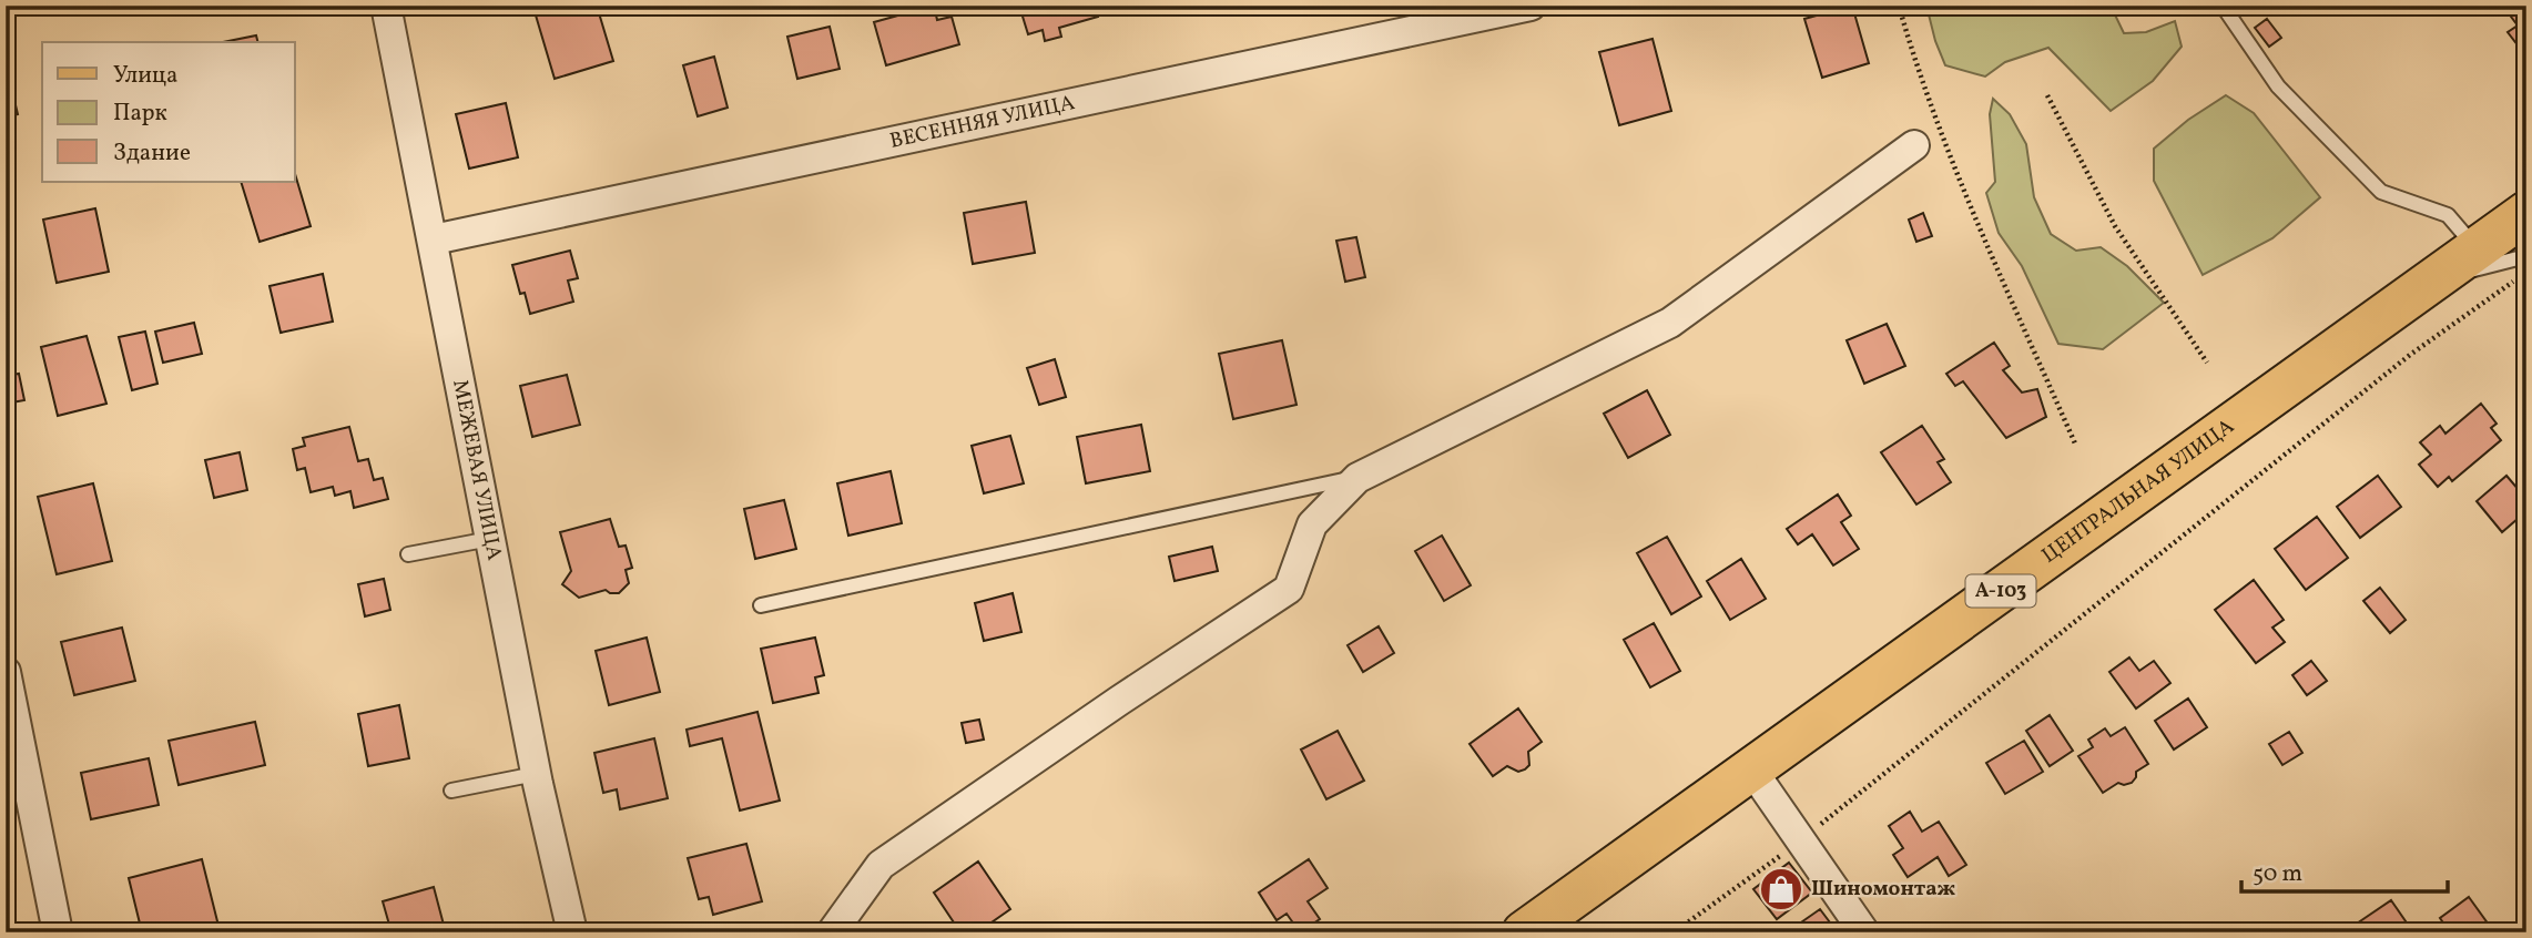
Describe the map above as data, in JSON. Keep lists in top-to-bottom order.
{
  "streets": {
    "main road": ["ЦЕНТРАЛЬНАЯ УЛИЦА", "А-103"],
    "street": ["ВЕСЕННЯЯ УЛИЦА", "МЕЖЕВАЯ УЛИЦА"]
  },
  "crossings": [
    ["ВЕСЕННЯЯ УЛИЦА", "МЕЖЕВАЯ УЛИЦА"]
  ],
  "places": {
    "shop": ["Шиномонтаж"]
  },
  "legend": ["Улица", "Парк", "Здание"],
  "scale_bar": "50 m"
}
